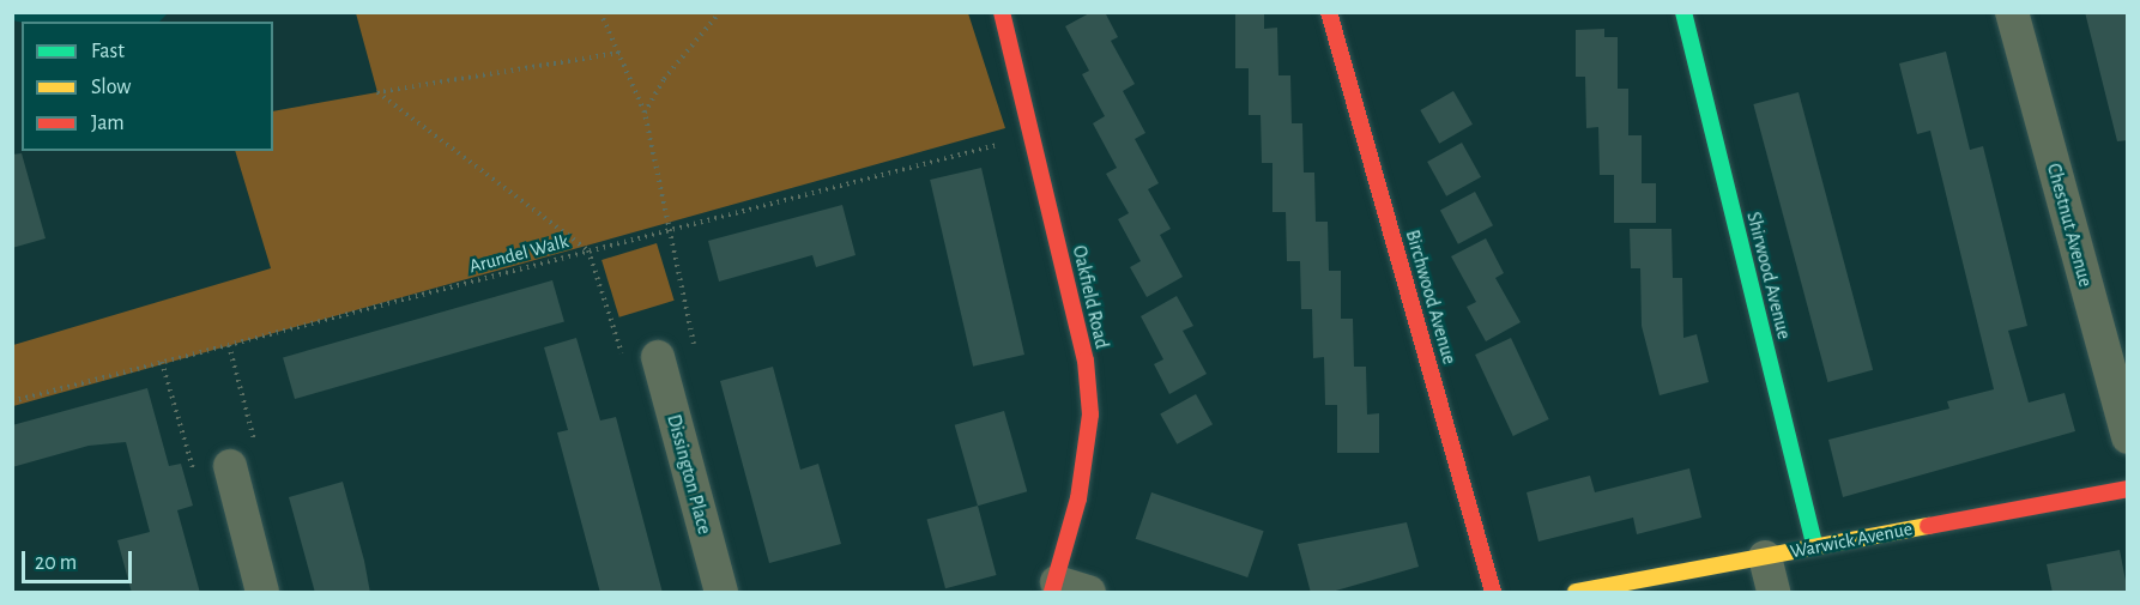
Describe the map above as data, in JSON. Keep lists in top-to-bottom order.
{
  "streets": {
    "street": [
      "Chestnut Avenue",
      "Shirwood Avenue",
      "Oakfield Road",
      "Birchwood Avenue",
      "Dissington Place",
      "Warwick Avenue"
    ],
    "path": ["Arundel Walk"]
  },
  "crossings": [
    ["Arundel Walk", "Oakfield Road"],
    ["Shirwood Avenue", "Warwick Avenue"]
  ],
  "legend": ["Fast", "Slow", "Jam"],
  "scale_bar": "20 m"
}
